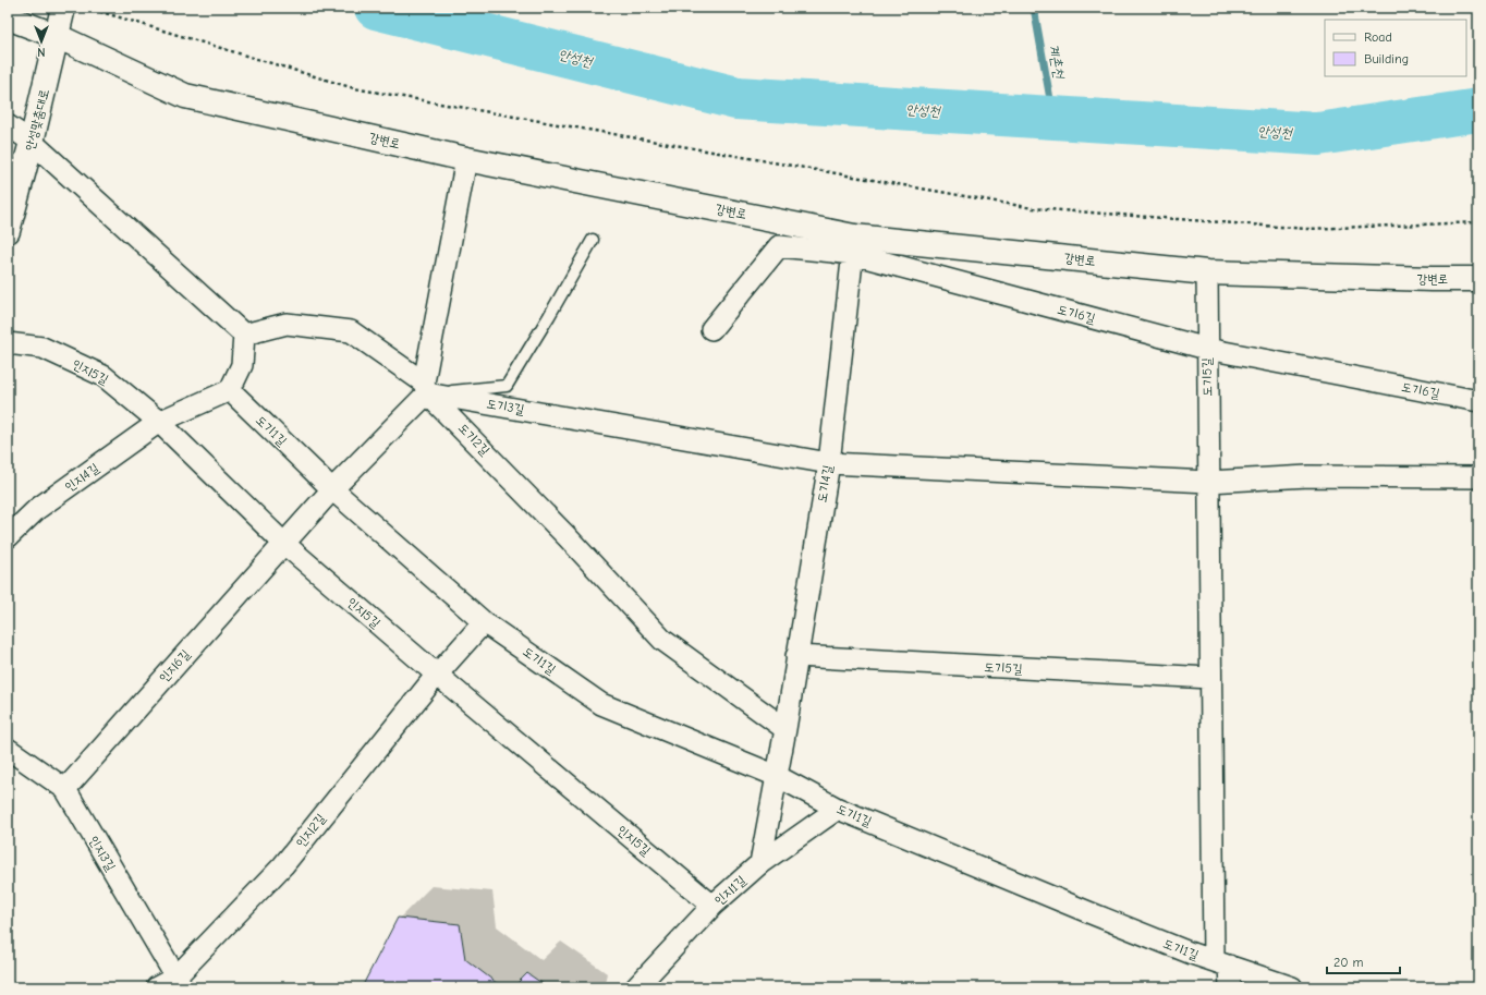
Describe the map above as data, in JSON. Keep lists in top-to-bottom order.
{
  "streets": {
    "street": [
      "안성맞춤대로",
      "강변로",
      "도기6길",
      "인지5길",
      "도기5길",
      "도기3길",
      "도기1길",
      "도기2길",
      "인지4길",
      "도기4길",
      "인지6길",
      "인지2길",
      "인지3길",
      "인지1길"
    ]
  },
  "crossings": [
    ["안성맞춤대로", "강변로"],
    ["강변로", "도기6길"],
    ["강변로", "도기5길"],
    ["강변로", "도기4길"],
    ["도기6길", "도기5길"],
    ["도기6길", "도기4길"],
    ["인지5길", "인지4길"],
    ["인지5길", "인지6길"],
    ["인지5길", "인지2길"],
    ["인지5길", "인지1길"],
    ["도기5길", "도기1길"],
    ["도기5길", "도기4길"],
    ["도기3길", "도기2길"],
    ["도기3길", "도기4길"],
    ["도기3길", "인지6길"],
    ["도기1길", "인지4길"],
    ["도기1길", "도기4길"],
    ["도기1길", "인지6길"],
    ["도기1길", "인지2길"],
    ["도기1길", "인지1길"],
    ["도기2길", "도기4길"],
    ["도기2길", "인지6길"],
    ["도기4길", "인지1길"],
    ["인지6길", "인지3길"],
    ["인지2길", "인지3길"]
  ],
  "water": ["안성천", "계촌천"],
  "legend": ["Road", "Building"],
  "scale_bar": "20 m",
  "north": "bottom"
}
